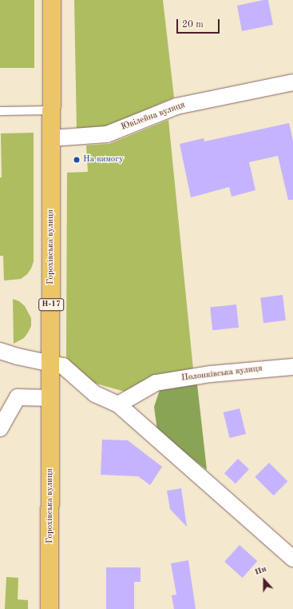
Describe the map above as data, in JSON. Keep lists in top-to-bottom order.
{
  "streets": {
    "main road": ["Горохівська вулиця", "Н-17"],
    "street": ["Ювілейна вулиця", "Полонківська вулиця"]
  },
  "crossings": [
    ["Ювілейна вулиця", "Горохівська вулиця"]
  ],
  "places": ["На вимогу"],
  "scale_bar": "20 m",
  "north": "top"
}
